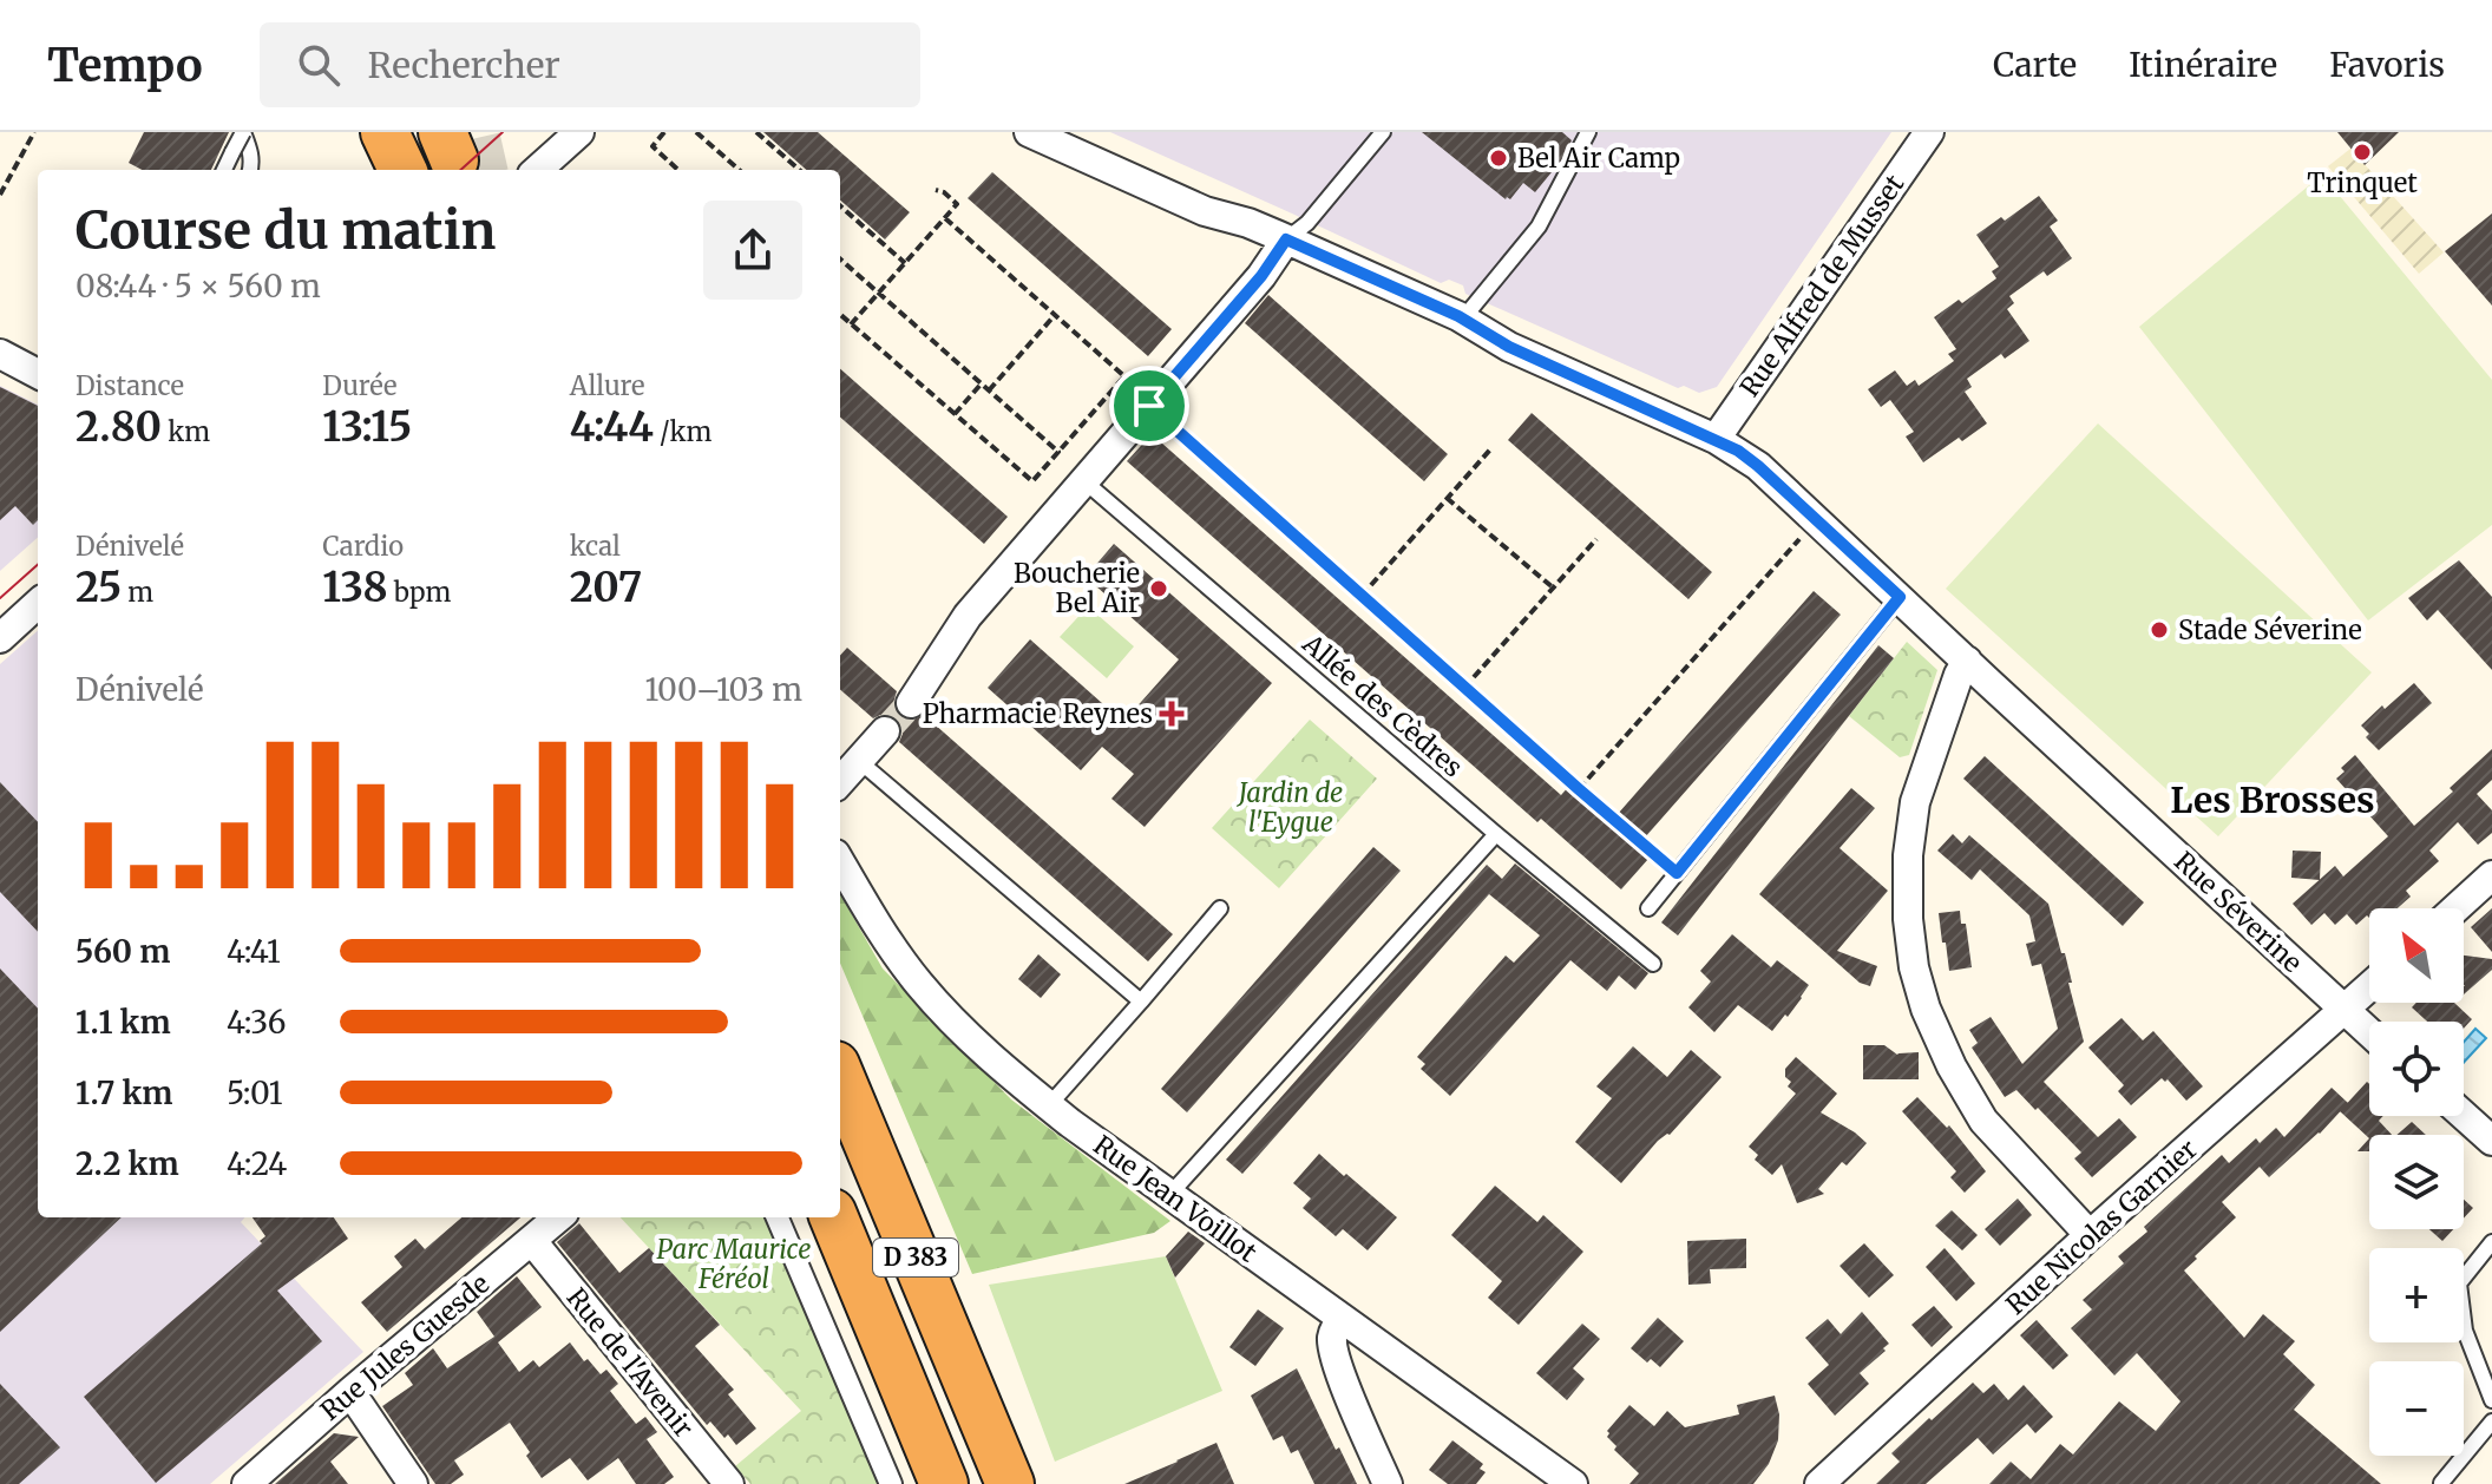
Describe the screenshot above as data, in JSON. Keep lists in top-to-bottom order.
{
  "streets": {
    "highway": ["D 383"],
    "street": [
      "Rue Alfred de Musset",
      "Rue Séverine",
      "Rue Jean Voillot",
      "Rue Nicolas Garnier",
      "Rue Jules Guesde",
      "Rue de l'Avenir"
    ],
    "lane": ["Allée des Cèdres"]
  },
  "crossings": [
    ["Rue Alfred de Musset", "Rue Séverine"],
    ["Rue Séverine", "Rue Nicolas Garnier"],
    ["Rue Jules Guesde", "Rue de l'Avenir"]
  ],
  "districts": ["Les Brosses"],
  "parks": ["Jardin de l'Eygue", "Parc Maurice Féréol"],
  "places": {
    "other": [
      "Trinquet",
      "Bel Air Camp",
      "Boucherie Bel Air",
      "Stade Séverine"
    ],
    "health": ["Pharmacie Reynes"]
  },
  "north": "top left",
  "page": {
    "header": "Tempo",
    "search": "Rechercher",
    "nav": ["Carte", "Itinéraire", "Favoris"],
    "heading": ["Course du matin", "08:44 · 5 × 560 m"],
    "stats": [
      ["Distance", "2.80 km"],
      ["Durée", "13:15"],
      ["Allure", "4:44 /km"],
      ["Dénivelé", "25 m"],
      ["Cardio", "138 bpm"],
      ["kcal", "207"]
    ],
    "chart": ["Dénivelé", "100–103 m"],
    "map_buttons": ["+", "−"],
    "list": [
      {
        "name": "560 m",
        "note": "4:41"
      },
      {
        "name": "1.1 km",
        "note": "4:36"
      },
      {
        "name": "1.7 km",
        "note": "5:01"
      },
      {
        "name": "2.2 km",
        "note": "4:24"
      }
    ]
  }
}
